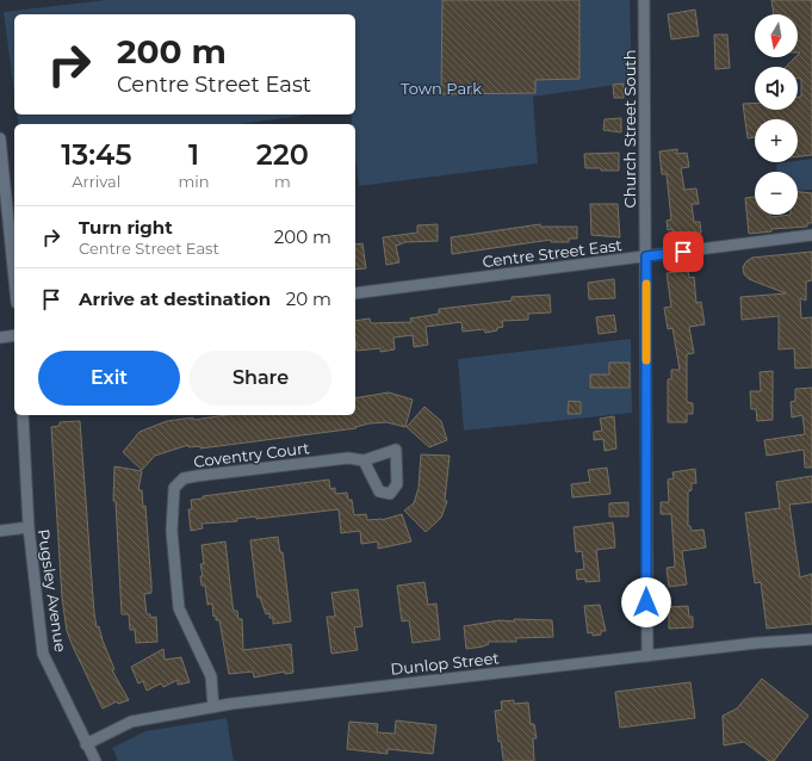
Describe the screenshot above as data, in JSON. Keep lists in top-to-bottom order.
{
  "streets": {
    "street": [
      "Church Street South",
      "Centre Street East",
      "Coventry Court",
      "Pugsley Avenue",
      "Dunlop Street"
    ]
  },
  "crossings": [
    ["Church Street South", "Centre Street East"],
    ["Church Street South", "Dunlop Street"],
    ["Coventry Court", "Dunlop Street"],
    ["Pugsley Avenue", "Dunlop Street"]
  ],
  "parks": ["Town Park"],
  "north": "bottom",
  "page": {
    "map_buttons": ["+", "−"],
    "turn": ["200 m", "Centre Street East"],
    "eta": [
      "13:45",
      "Arrival",
      "1",
      "min",
      "220",
      "m"
    ],
    "list": [
      {
        "name": "Turn right",
        "note": "Centre Street East",
        "value": "200 m"
      },
      {
        "name": "Arrive at destination",
        "value": "20 m"
      }
    ],
    "buttons": ["Exit", "Share"]
  }
}
